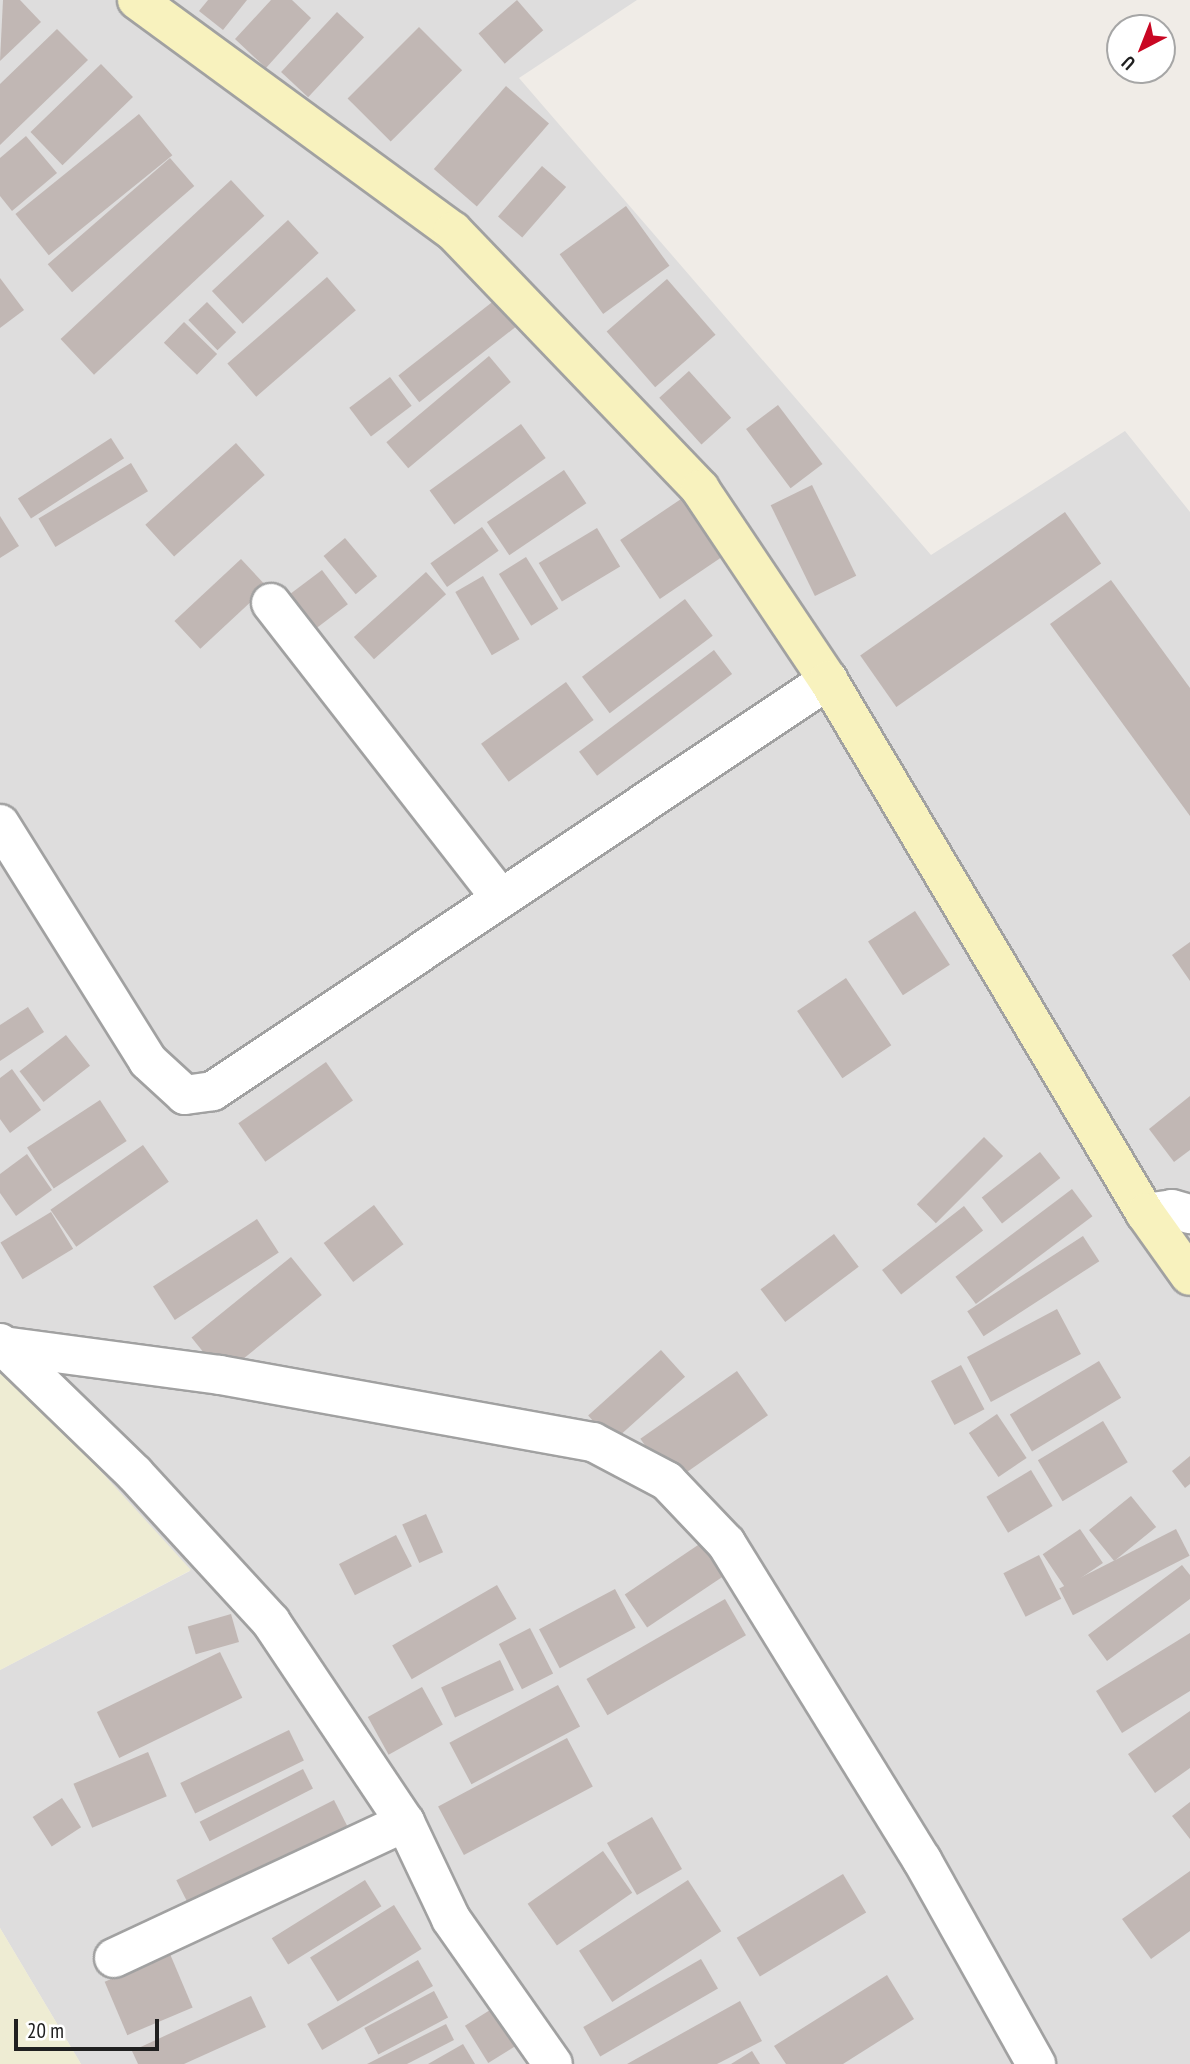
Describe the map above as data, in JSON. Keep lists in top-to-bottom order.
{
  "scale_bar": "20 m",
  "north": "bottom left"
}
